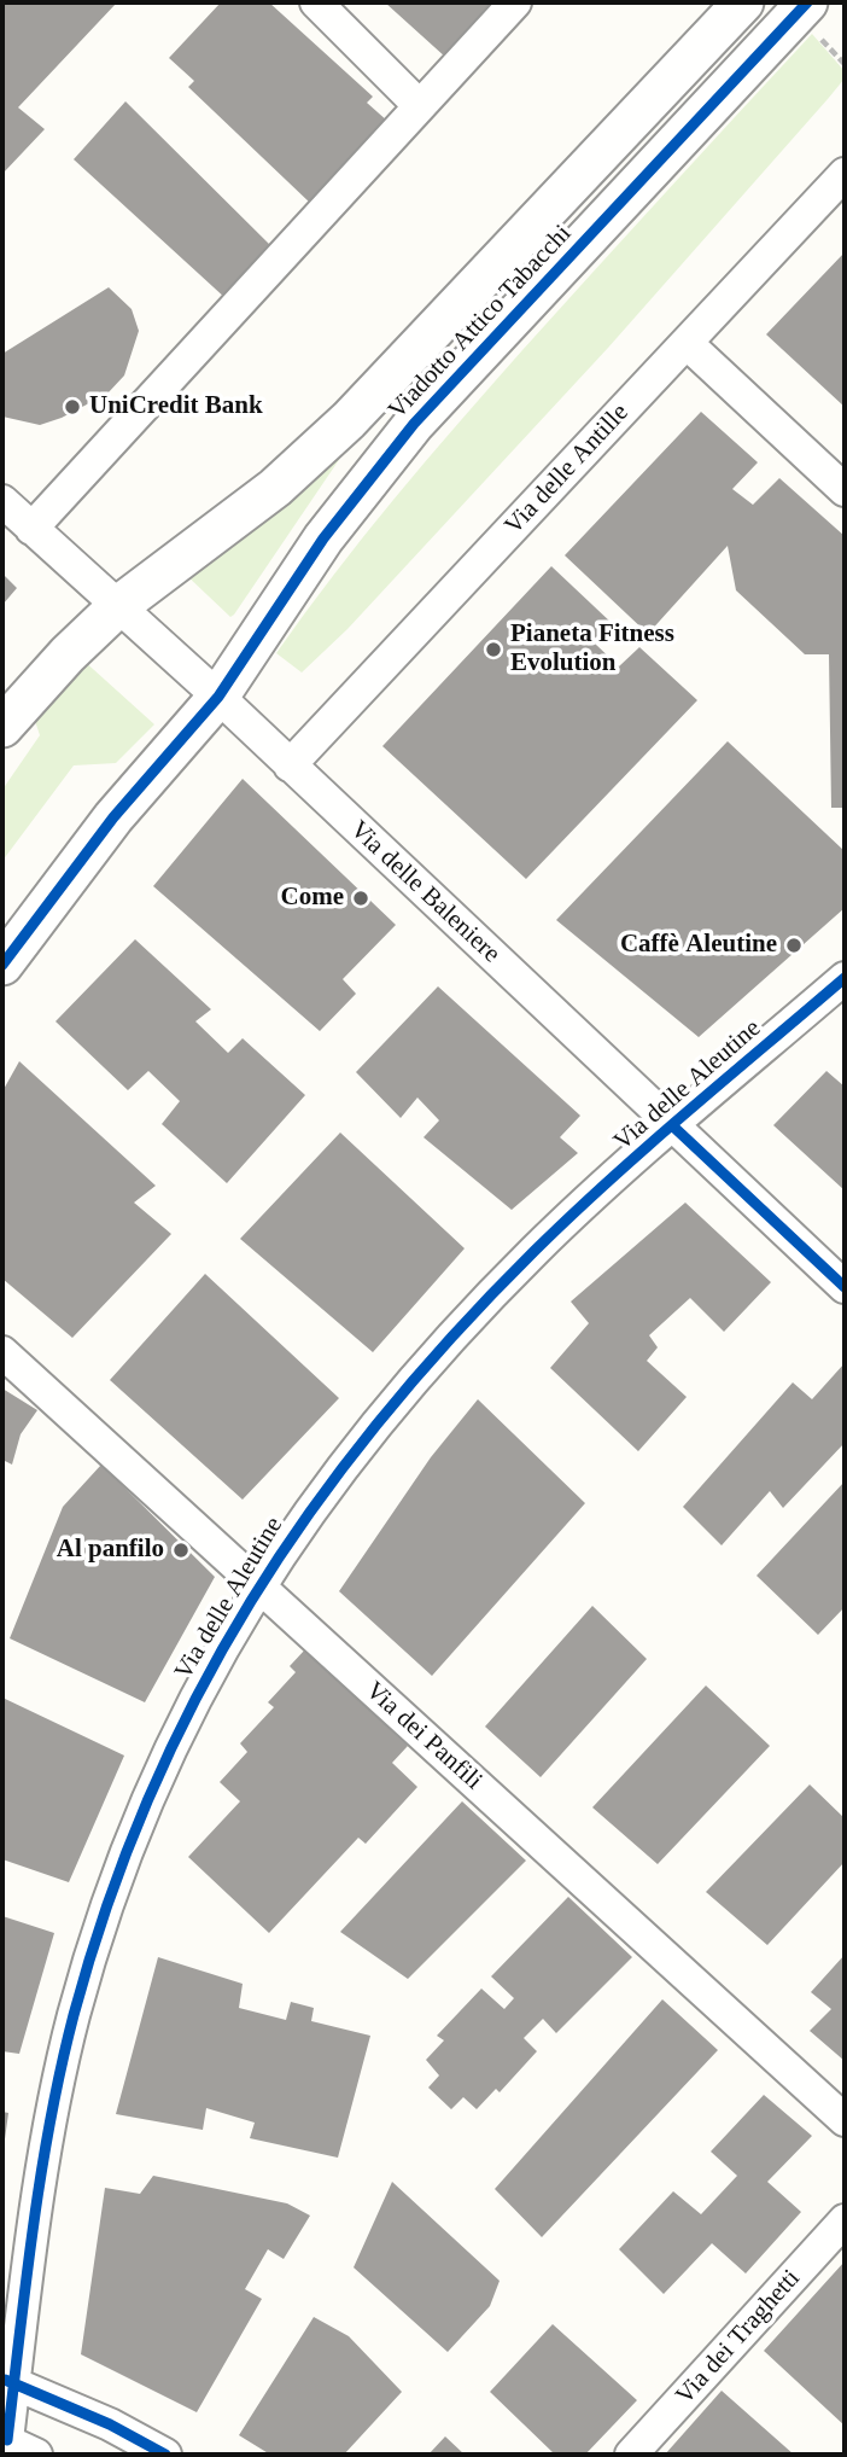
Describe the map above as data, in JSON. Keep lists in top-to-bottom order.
{
  "streets": {
    "street": [
      "Viadotto Attico Tabacchi",
      "Via delle Antille",
      "Via delle Baleniere",
      "Via delle Aleutine",
      "Via dei Panfili",
      "Via dei Traghetti"
    ]
  },
  "crossings": [
    ["Viadotto Attico Tabacchi", "Via delle Baleniere"],
    ["Via delle Antille", "Via delle Baleniere"],
    ["Via delle Baleniere", "Via delle Aleutine"],
    ["Via delle Aleutine", "Via dei Panfili"]
  ],
  "places": [
    "UniCredit Bank",
    "Pianeta Fitness Evolution",
    "Come",
    "Caffè Aleutine",
    "Al panfilo"
  ]
}
